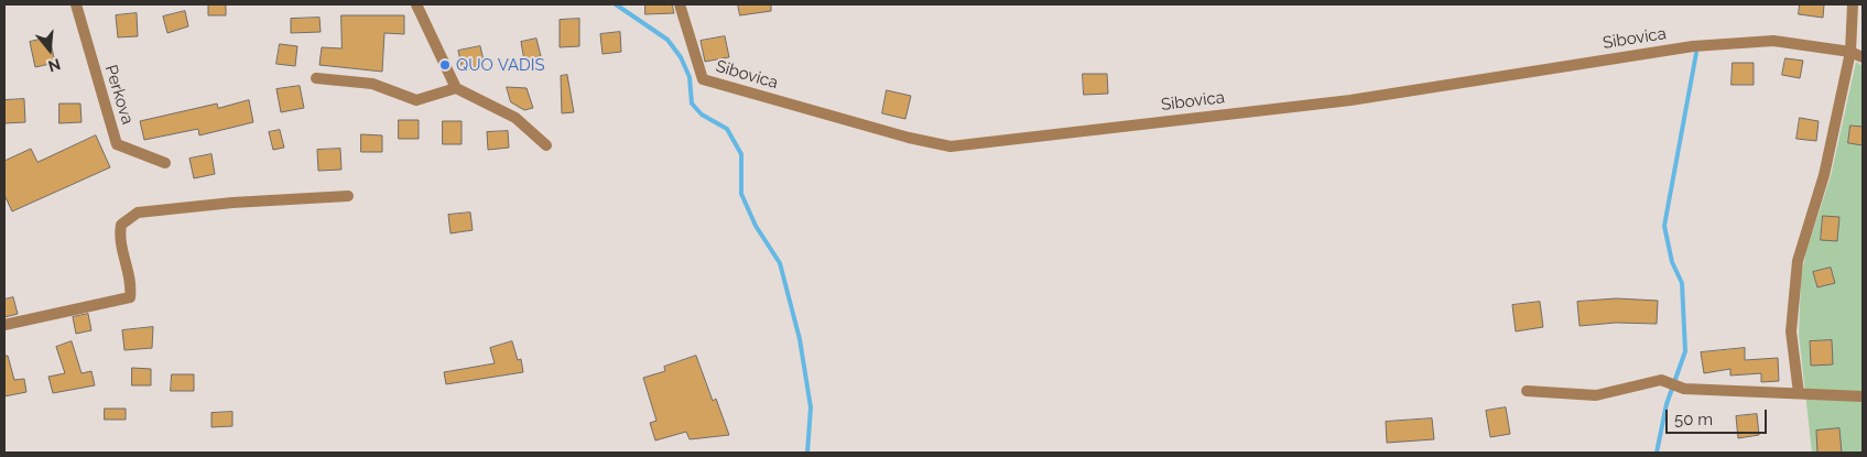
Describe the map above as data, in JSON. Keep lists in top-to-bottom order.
{
  "streets": {
    "street": ["Sibovica", "Perkova"]
  },
  "places": ["QUO VADIS"],
  "scale_bar": "50 m",
  "north": "bottom"
}
